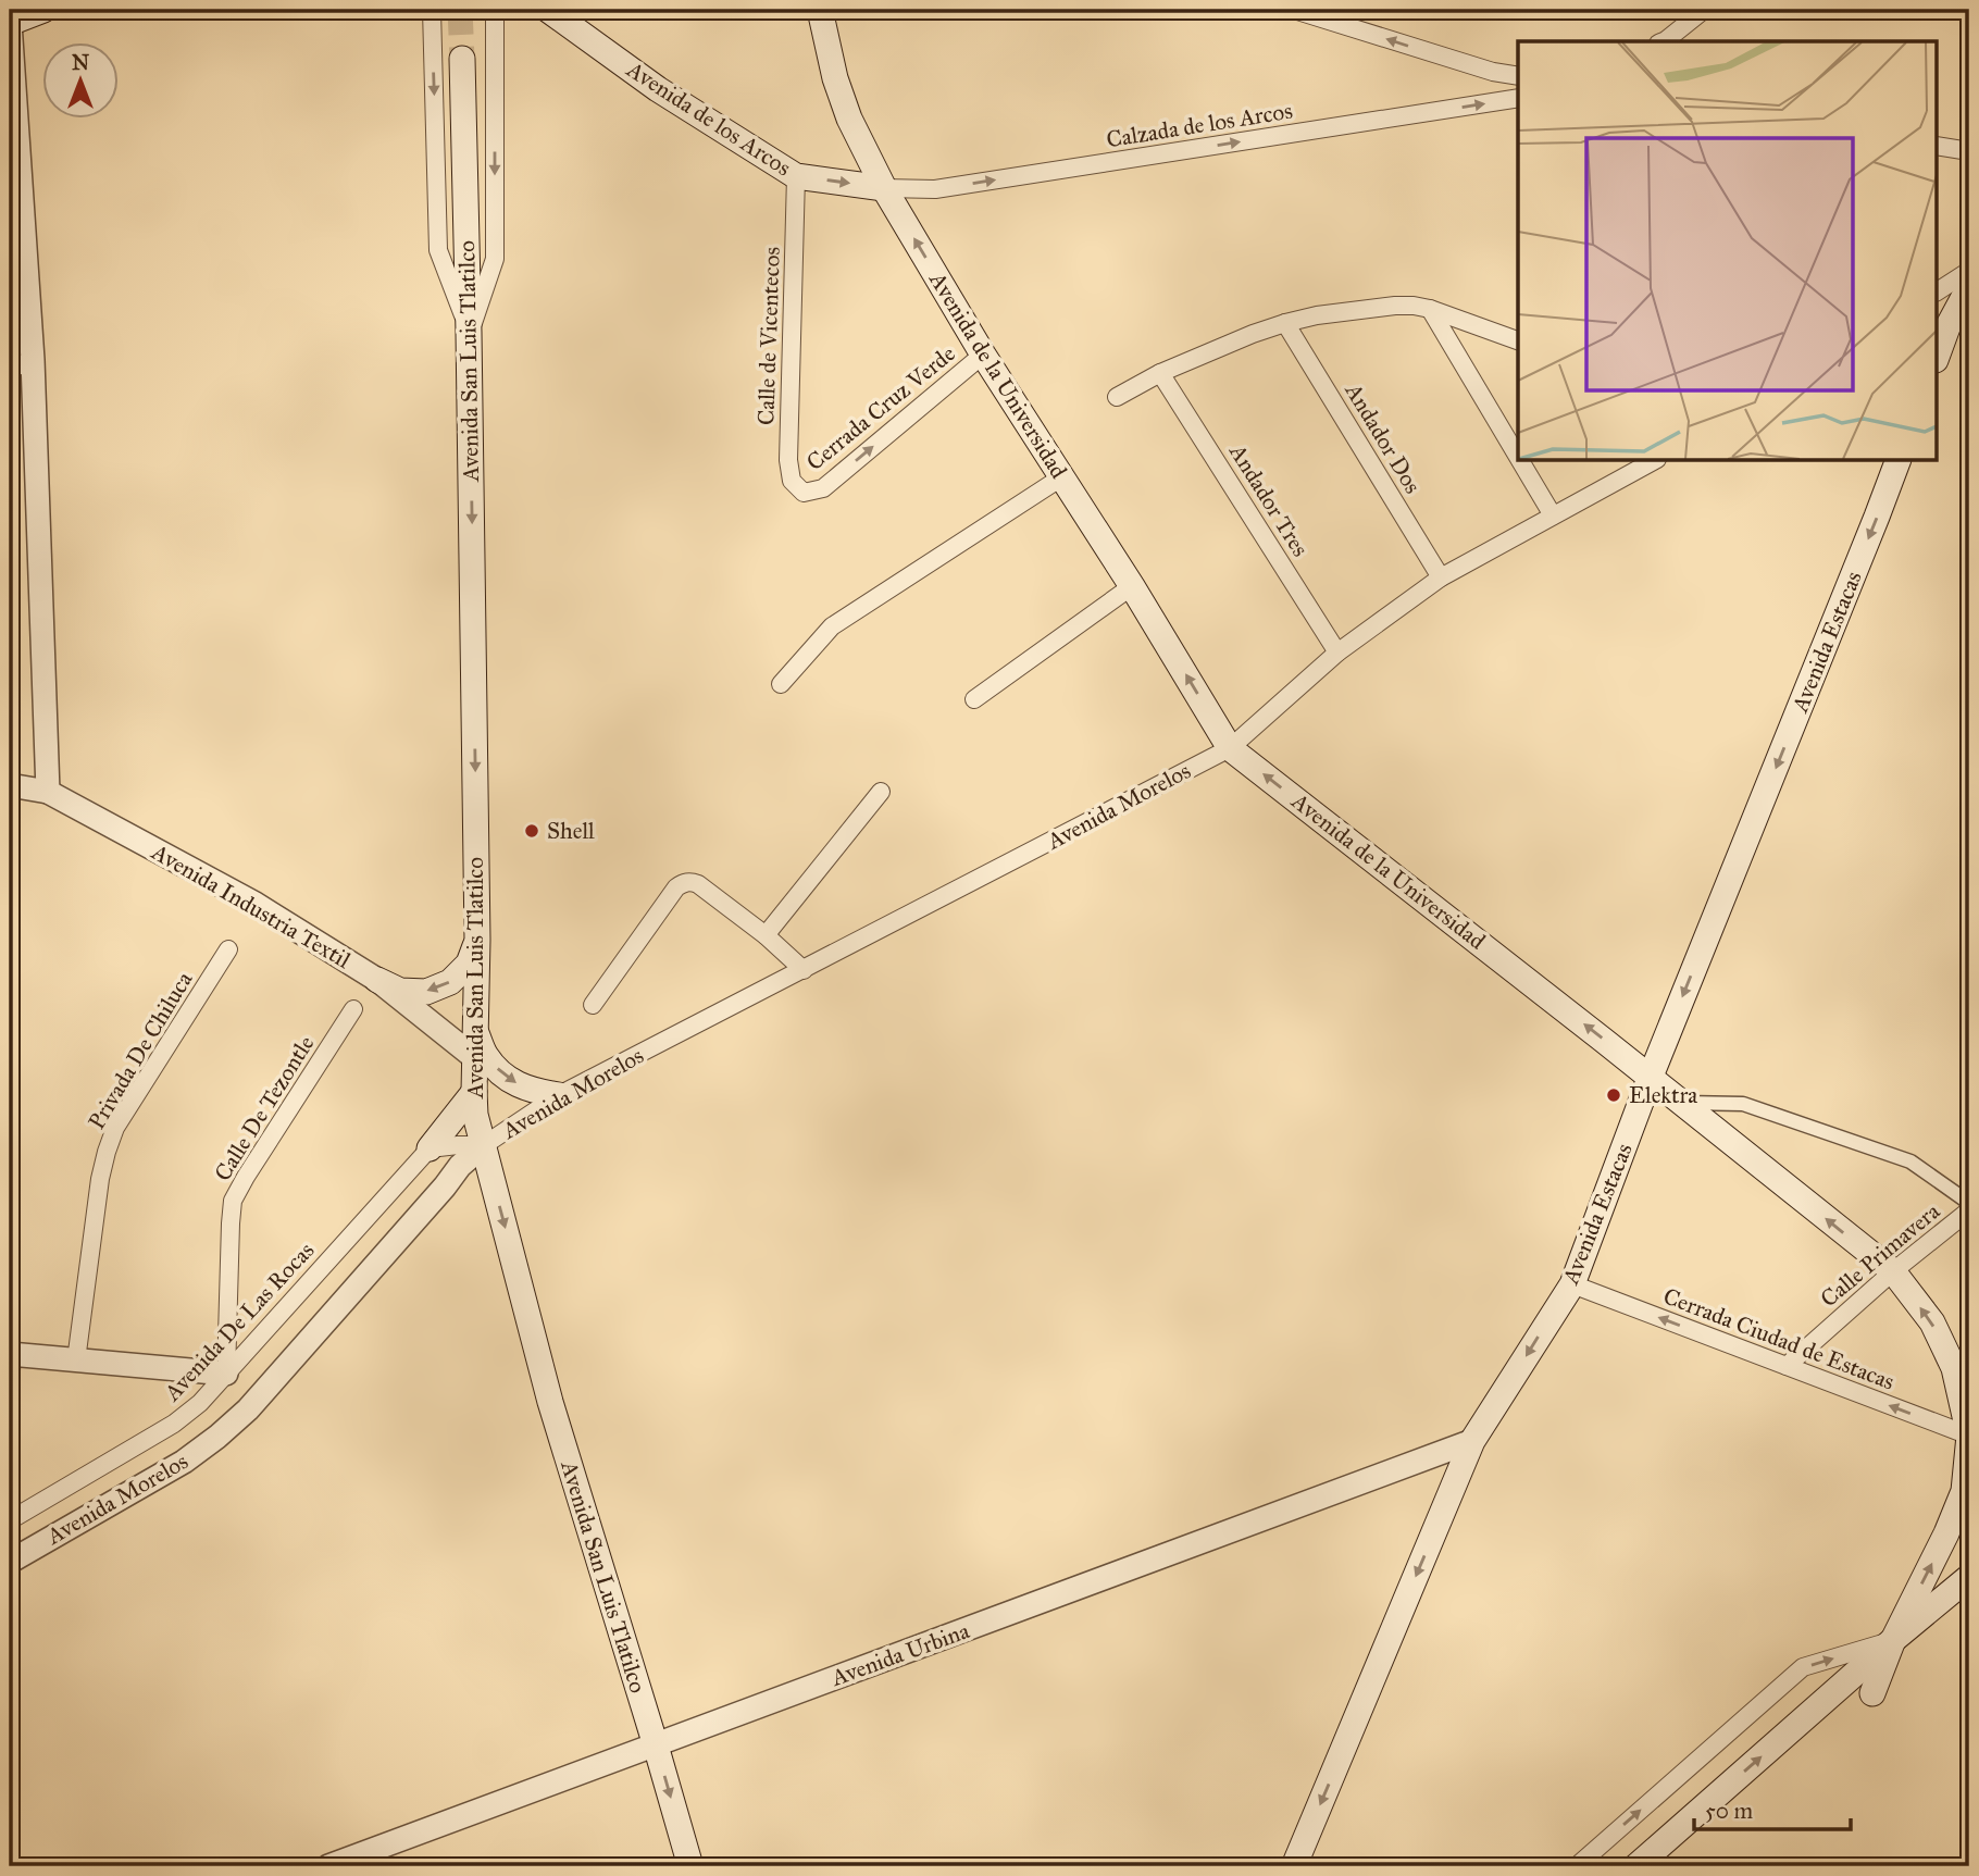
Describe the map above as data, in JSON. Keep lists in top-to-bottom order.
{
  "streets": {
    "main road": [
      "Avenida de los Arcos",
      "Avenida San Luis Tlatilco",
      "Avenida de la Universidad",
      "Avenida Estacas"
    ],
    "street": [
      "Calzada de los Arcos",
      "Calle de Vicentecos",
      "Cerrada Cruz Verde",
      "Andador Dos",
      "Andador Tres",
      "Avenida Morelos",
      "Avenida Industria Textil",
      "Privada De Chiluca",
      "Calle De Tezontle",
      "Calle Primavera",
      "Avenida De Las Rocas",
      "Cerrada Ciudad de Estacas",
      "Avenida Urbina"
    ]
  },
  "crossings": [
    ["Avenida de los Arcos", "Calzada de los Arcos"],
    ["Avenida de los Arcos", "Calle de Vicentecos"],
    ["Avenida de los Arcos", "Avenida de la Universidad"],
    ["Calzada de los Arcos", "Avenida de la Universidad"],
    ["Calle de Vicentecos", "Cerrada Cruz Verde"],
    ["Avenida San Luis Tlatilco", "Avenida Morelos"],
    ["Avenida San Luis Tlatilco", "Avenida Industria Textil"],
    ["Avenida San Luis Tlatilco", "Avenida Urbina"],
    ["Avenida de la Universidad", "Cerrada Cruz Verde"],
    ["Avenida de la Universidad", "Avenida Estacas"],
    ["Avenida de la Universidad", "Avenida Morelos"],
    ["Avenida de la Universidad", "Calle Primavera"],
    ["Avenida de la Universidad", "Cerrada Ciudad de Estacas"],
    ["Andador Dos", "Avenida Morelos"],
    ["Andador Tres", "Avenida Morelos"],
    ["Avenida Estacas", "Cerrada Ciudad de Estacas"],
    ["Avenida Estacas", "Avenida Urbina"],
    ["Calle De Tezontle", "Avenida De Las Rocas"],
    ["Calle Primavera", "Cerrada Ciudad de Estacas"]
  ],
  "one_way": [
    "Avenida San Luis Tlatilco",
    "Avenida de la Universidad",
    "Avenida Estacas",
    "Cerrada Ciudad de Estacas"
  ],
  "places": ["Shell", "Elektra"],
  "scale_bar": "50 m",
  "north": "top"
}
